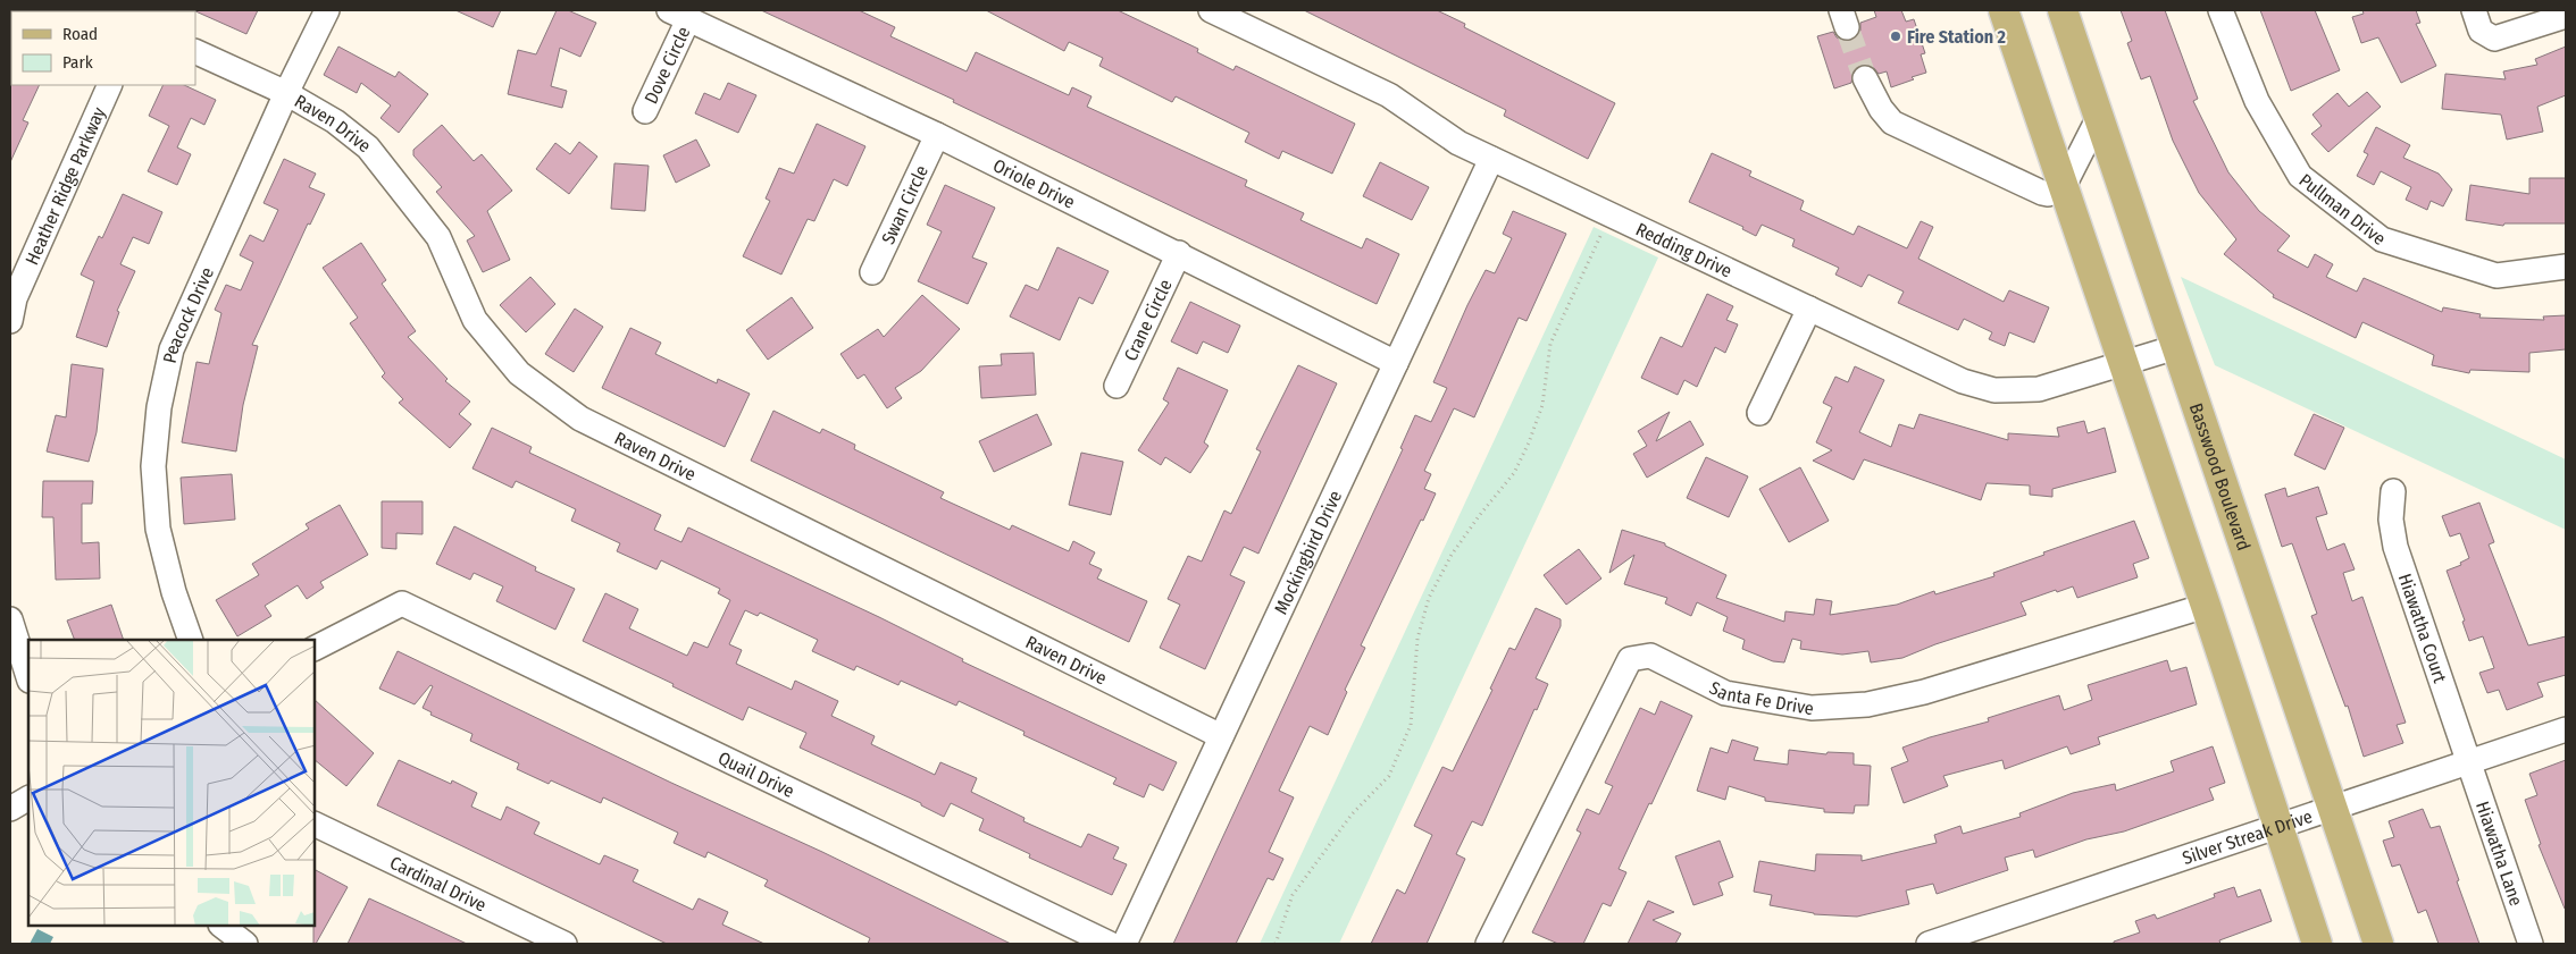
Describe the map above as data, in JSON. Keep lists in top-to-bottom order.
{
  "streets": {
    "main road": ["Basswood Boulevard"],
    "street": [
      "Dove Circle",
      "Raven Drive",
      "Oriole Drive",
      "Heather Ridge Parkway",
      "Swan Circle",
      "Pullman Drive",
      "Redding Drive",
      "Peacock Drive",
      "Crane Circle",
      "Mockingbird Drive",
      "Hiawatha Court",
      "Santa Fe Drive",
      "Quail Drive",
      "Silver Streak Drive",
      "Hiawatha Lane",
      "Cardinal Drive"
    ]
  },
  "crossings": [
    ["Dove Circle", "Oriole Drive"],
    ["Raven Drive", "Peacock Drive"],
    ["Raven Drive", "Mockingbird Drive"],
    ["Oriole Drive", "Swan Circle"],
    ["Oriole Drive", "Crane Circle"],
    ["Oriole Drive", "Mockingbird Drive"],
    ["Redding Drive", "Basswood Boulevard"],
    ["Redding Drive", "Mockingbird Drive"],
    ["Basswood Boulevard", "Silver Streak Drive"],
    ["Hiawatha Court", "Silver Streak Drive"],
    ["Hiawatha Court", "Hiawatha Lane"],
    ["Silver Streak Drive", "Hiawatha Lane"]
  ],
  "places": ["Fire Station 2"],
  "legend": ["Road", "Park"]
}
